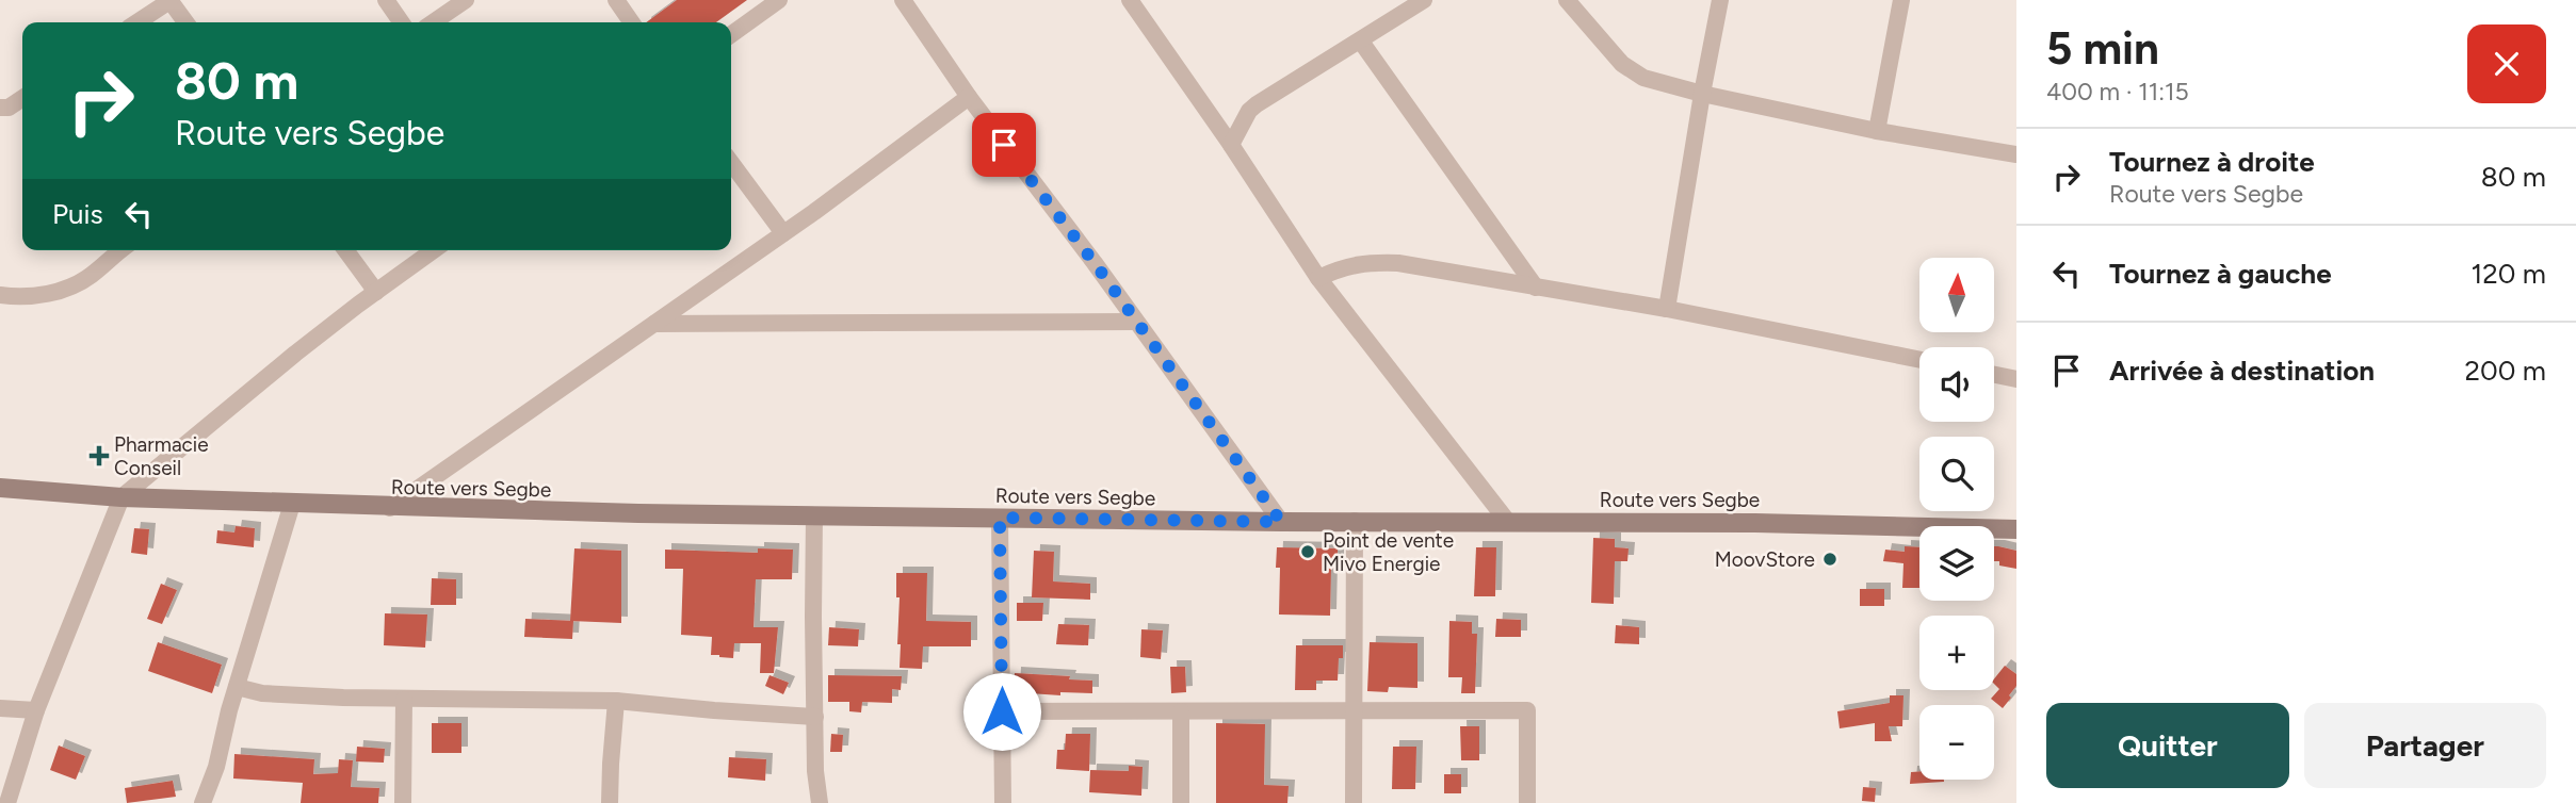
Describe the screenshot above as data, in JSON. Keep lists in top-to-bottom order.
{
  "streets": {
    "main road": ["Route vers Segbe"]
  },
  "places": {
    "health": ["Pharmacie Conseil"],
    "other": ["Point de vente Mivo Energie", "MoovStore"]
  },
  "north": "top",
  "page": {
    "heading": ["5 min", "400 m · 11:15"],
    "turn": ["80 m", "Route vers Segbe"],
    "list": [
      {
        "name": "Tournez à droite",
        "note": "Route vers Segbe",
        "value": "80 m"
      },
      {
        "name": "Tournez à gauche",
        "value": "120 m"
      },
      {
        "name": "Arrivée à destination",
        "value": "200 m"
      }
    ],
    "then": "Puis",
    "map_buttons": ["+", "−"],
    "buttons": ["Quitter", "Partager"]
  }
}
